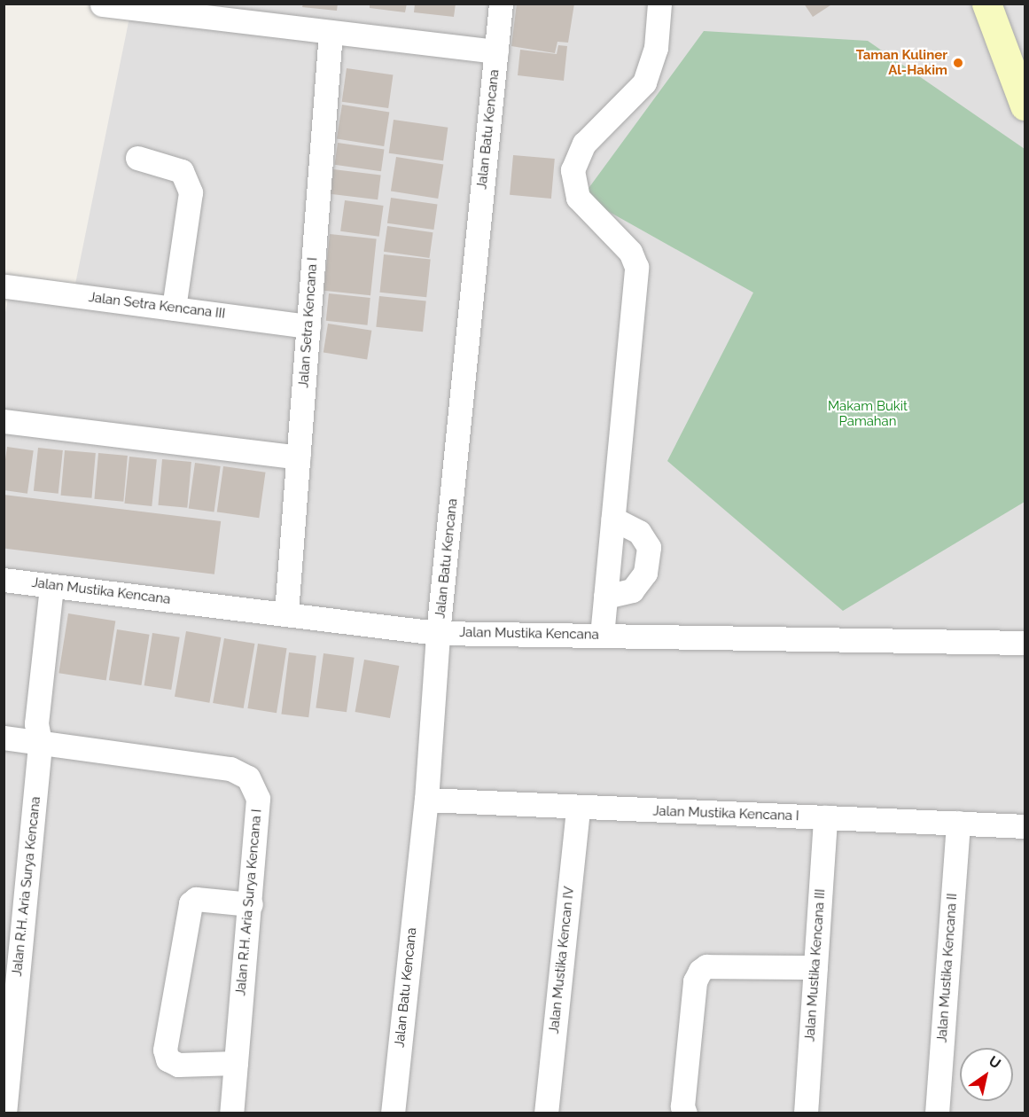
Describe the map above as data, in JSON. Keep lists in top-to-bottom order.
{
  "streets": {
    "street": [
      "Jalan Batu Kencana",
      "Jalan Setra Kencana III",
      "Jalan Setra Kencana I",
      "Jalan Mustika Kencana",
      "Jalan Mustika Kencana I",
      "Jalan R.H. Aria Surya Kencana",
      "Jalan R.H. Aria Surya Kencana I",
      "Jalan Mustika Kencan IV",
      "Jalan Mustika Kencana III",
      "Jalan Mustika Kencana II"
    ]
  },
  "crossings": [
    ["Jalan Batu Kencana", "Jalan Mustika Kencana"],
    ["Jalan Batu Kencana", "Jalan Mustika Kencana I"],
    ["Jalan Setra Kencana III", "Jalan Setra Kencana I"],
    ["Jalan Setra Kencana I", "Jalan Mustika Kencana"],
    ["Jalan Mustika Kencana", "Jalan R.H. Aria Surya Kencana"],
    ["Jalan Mustika Kencana I", "Jalan Mustika Kencan IV"],
    ["Jalan Mustika Kencana I", "Jalan Mustika Kencana III"],
    ["Jalan Mustika Kencana I", "Jalan Mustika Kencana II"],
    ["Jalan R.H. Aria Surya Kencana", "Jalan R.H. Aria Surya Kencana I"]
  ],
  "parks": ["Makam Bukit Pamahan"],
  "places": ["Taman Kuliner Al-Hakim"],
  "north": "top right"
}
